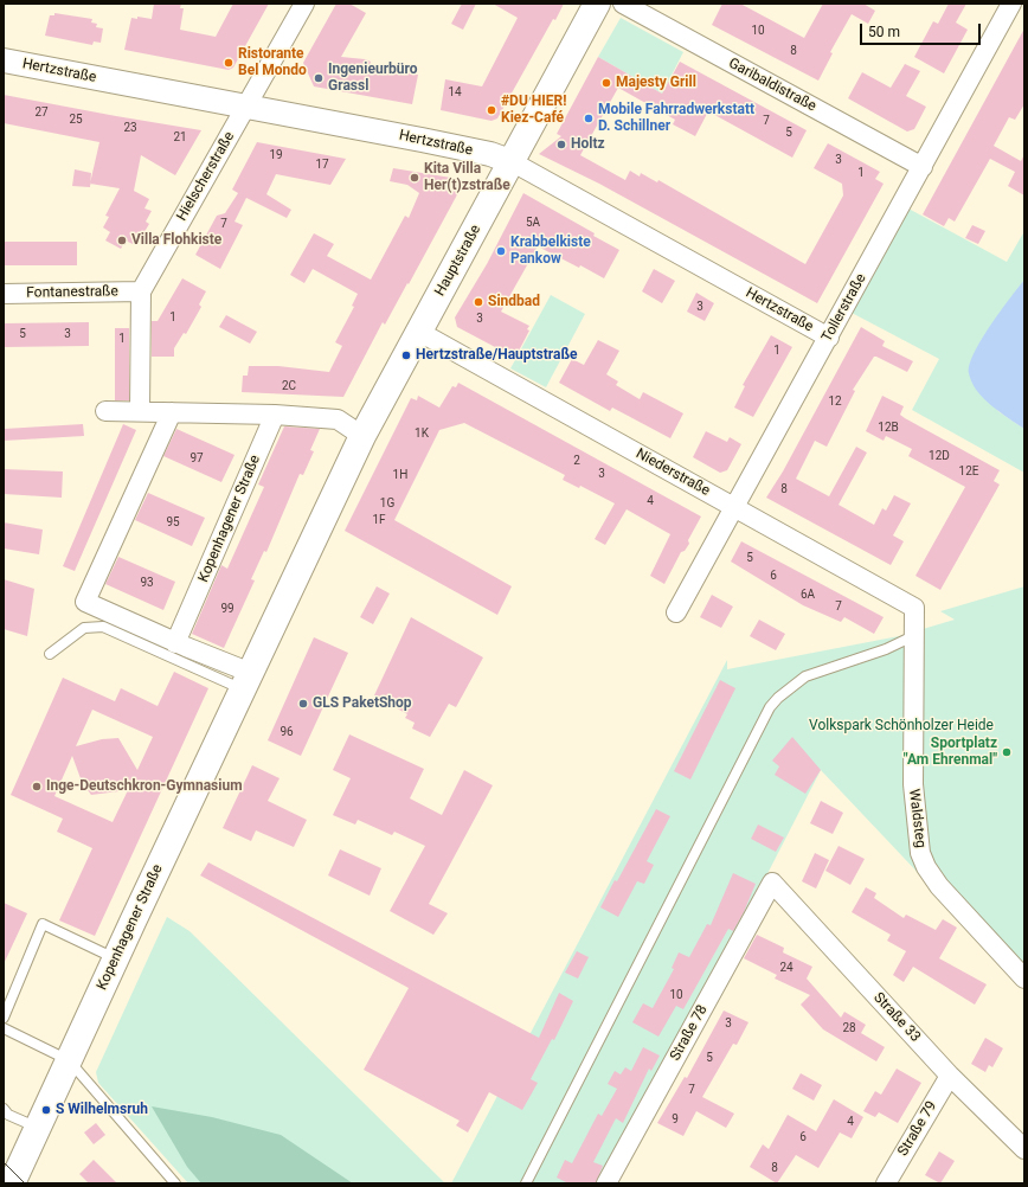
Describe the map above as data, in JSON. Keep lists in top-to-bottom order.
{
  "streets": {
    "main road": ["Hauptstraße", "Kopenhagener Straße"],
    "street": [
      "Hertzstraße",
      "Garibaldistraße",
      "Hielscherstraße",
      "Fontanestraße",
      "Tollerstraße",
      "Niederstraße",
      "Waldsteg",
      "Straße 33",
      "Straße 78",
      "Straße 79"
    ]
  },
  "crossings": [
    ["Hertzstraße", "Hielscherstraße"],
    ["Hertzstraße", "Hauptstraße"],
    ["Hertzstraße", "Tollerstraße"],
    ["Garibaldistraße", "Tollerstraße"],
    ["Hielscherstraße", "Fontanestraße"],
    ["Hauptstraße", "Niederstraße"],
    ["Hauptstraße", "Kopenhagener Straße"],
    ["Tollerstraße", "Niederstraße"],
    ["Niederstraße", "Waldsteg"],
    ["Straße 33", "Straße 78"],
    ["Straße 33", "Straße 79"]
  ],
  "parks": ["Volkspark Schönholzer Heide"],
  "places": [
    "Ristorante Bel Mondo",
    "Ingenieurbüro Grassl",
    "Majesty Grill",
    "#DU HIER! Kiez-Café",
    "Mobile Fahrradwerkstatt D. Schillner",
    "Holtz",
    "Kita Villa Her(t)zstraße",
    "Villa Flohkiste",
    "Krabbelkiste Pankow",
    "Sindbad",
    "Hertzstraße/Hauptstraße",
    "GLS PaketShop",
    "Sportplatz \"Am Ehrenmal\"",
    "Inge-Deutschkron-Gymnasium",
    "S Wilhelmsruh"
  ],
  "house_numbers": [
    "10",
    "8",
    "14",
    "27",
    "25",
    "7",
    "23",
    "5",
    "21",
    "19",
    "3",
    "17",
    "1",
    "5A",
    "7",
    "3",
    "1",
    "3",
    "5",
    "3",
    "1",
    "1",
    "2C",
    "12",
    "12B",
    "1K",
    "12D",
    "97",
    "2",
    "12E",
    "3",
    "1H",
    "8",
    "4",
    "1G",
    "1F",
    "95",
    "5",
    "6",
    "93",
    "6A",
    "7",
    "99",
    "96",
    "24",
    "10",
    "3",
    "28",
    "5",
    "7",
    "9",
    "4",
    "6",
    "8"
  ],
  "scale_bar": "50 m"
}
